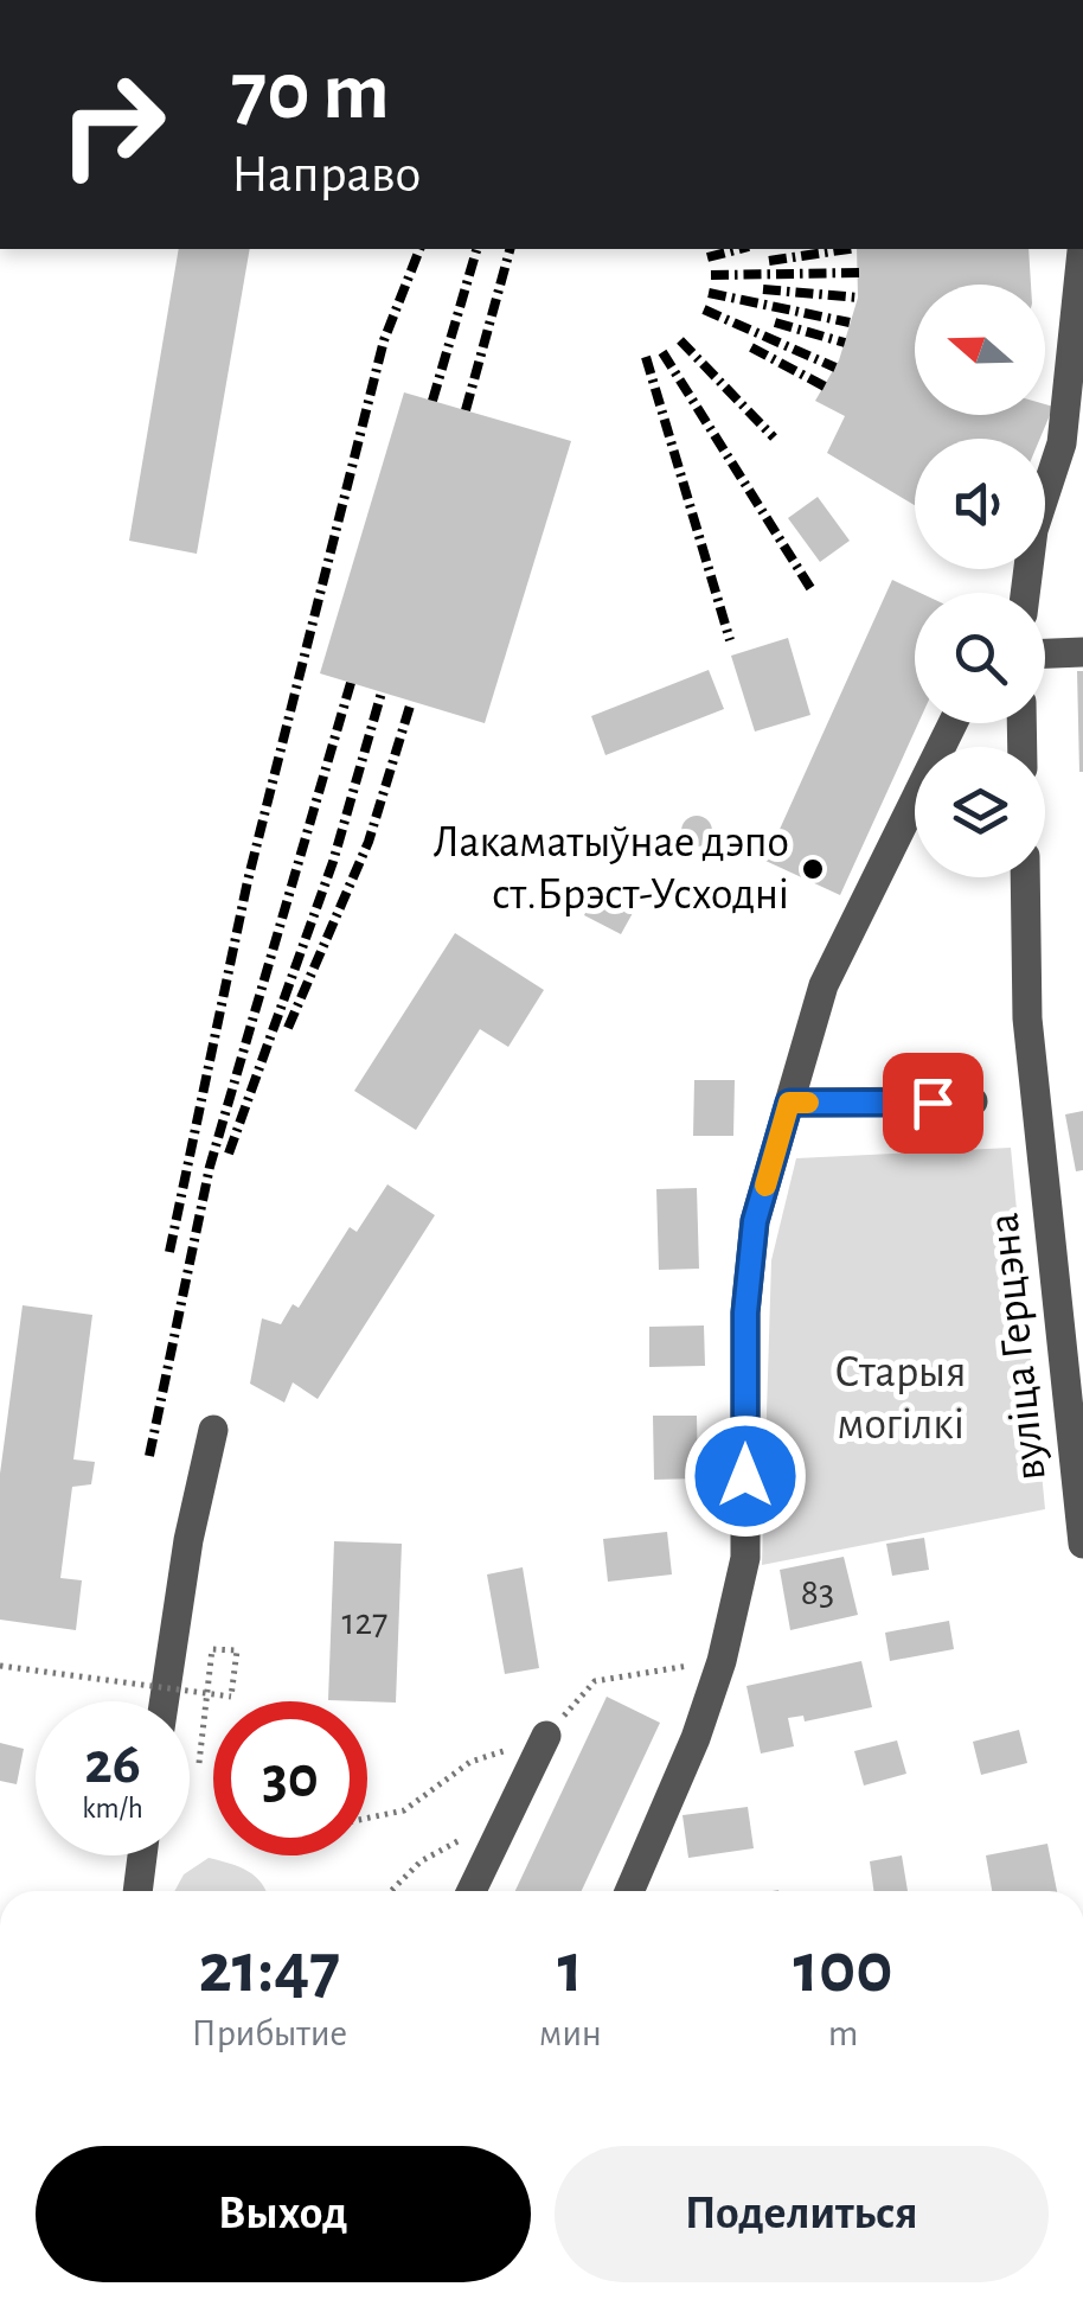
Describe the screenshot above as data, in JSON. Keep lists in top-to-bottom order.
{
  "streets": {
    "street": ["вуліца Герцэна"]
  },
  "parks": ["Старыя могілкі"],
  "places": ["Лакаматыўнае дэпо ст.Брэст-Усходні"],
  "house_numbers": ["83", "127"],
  "north": "left",
  "page": {
    "turn": ["70 m", "Направо"],
    "speed": "26 km/h",
    "limit": "30",
    "eta": [
      "21:47",
      "Прибытие",
      "1",
      "мин",
      "100",
      "m"
    ],
    "buttons": ["Выход", "Поделиться"]
  }
}
